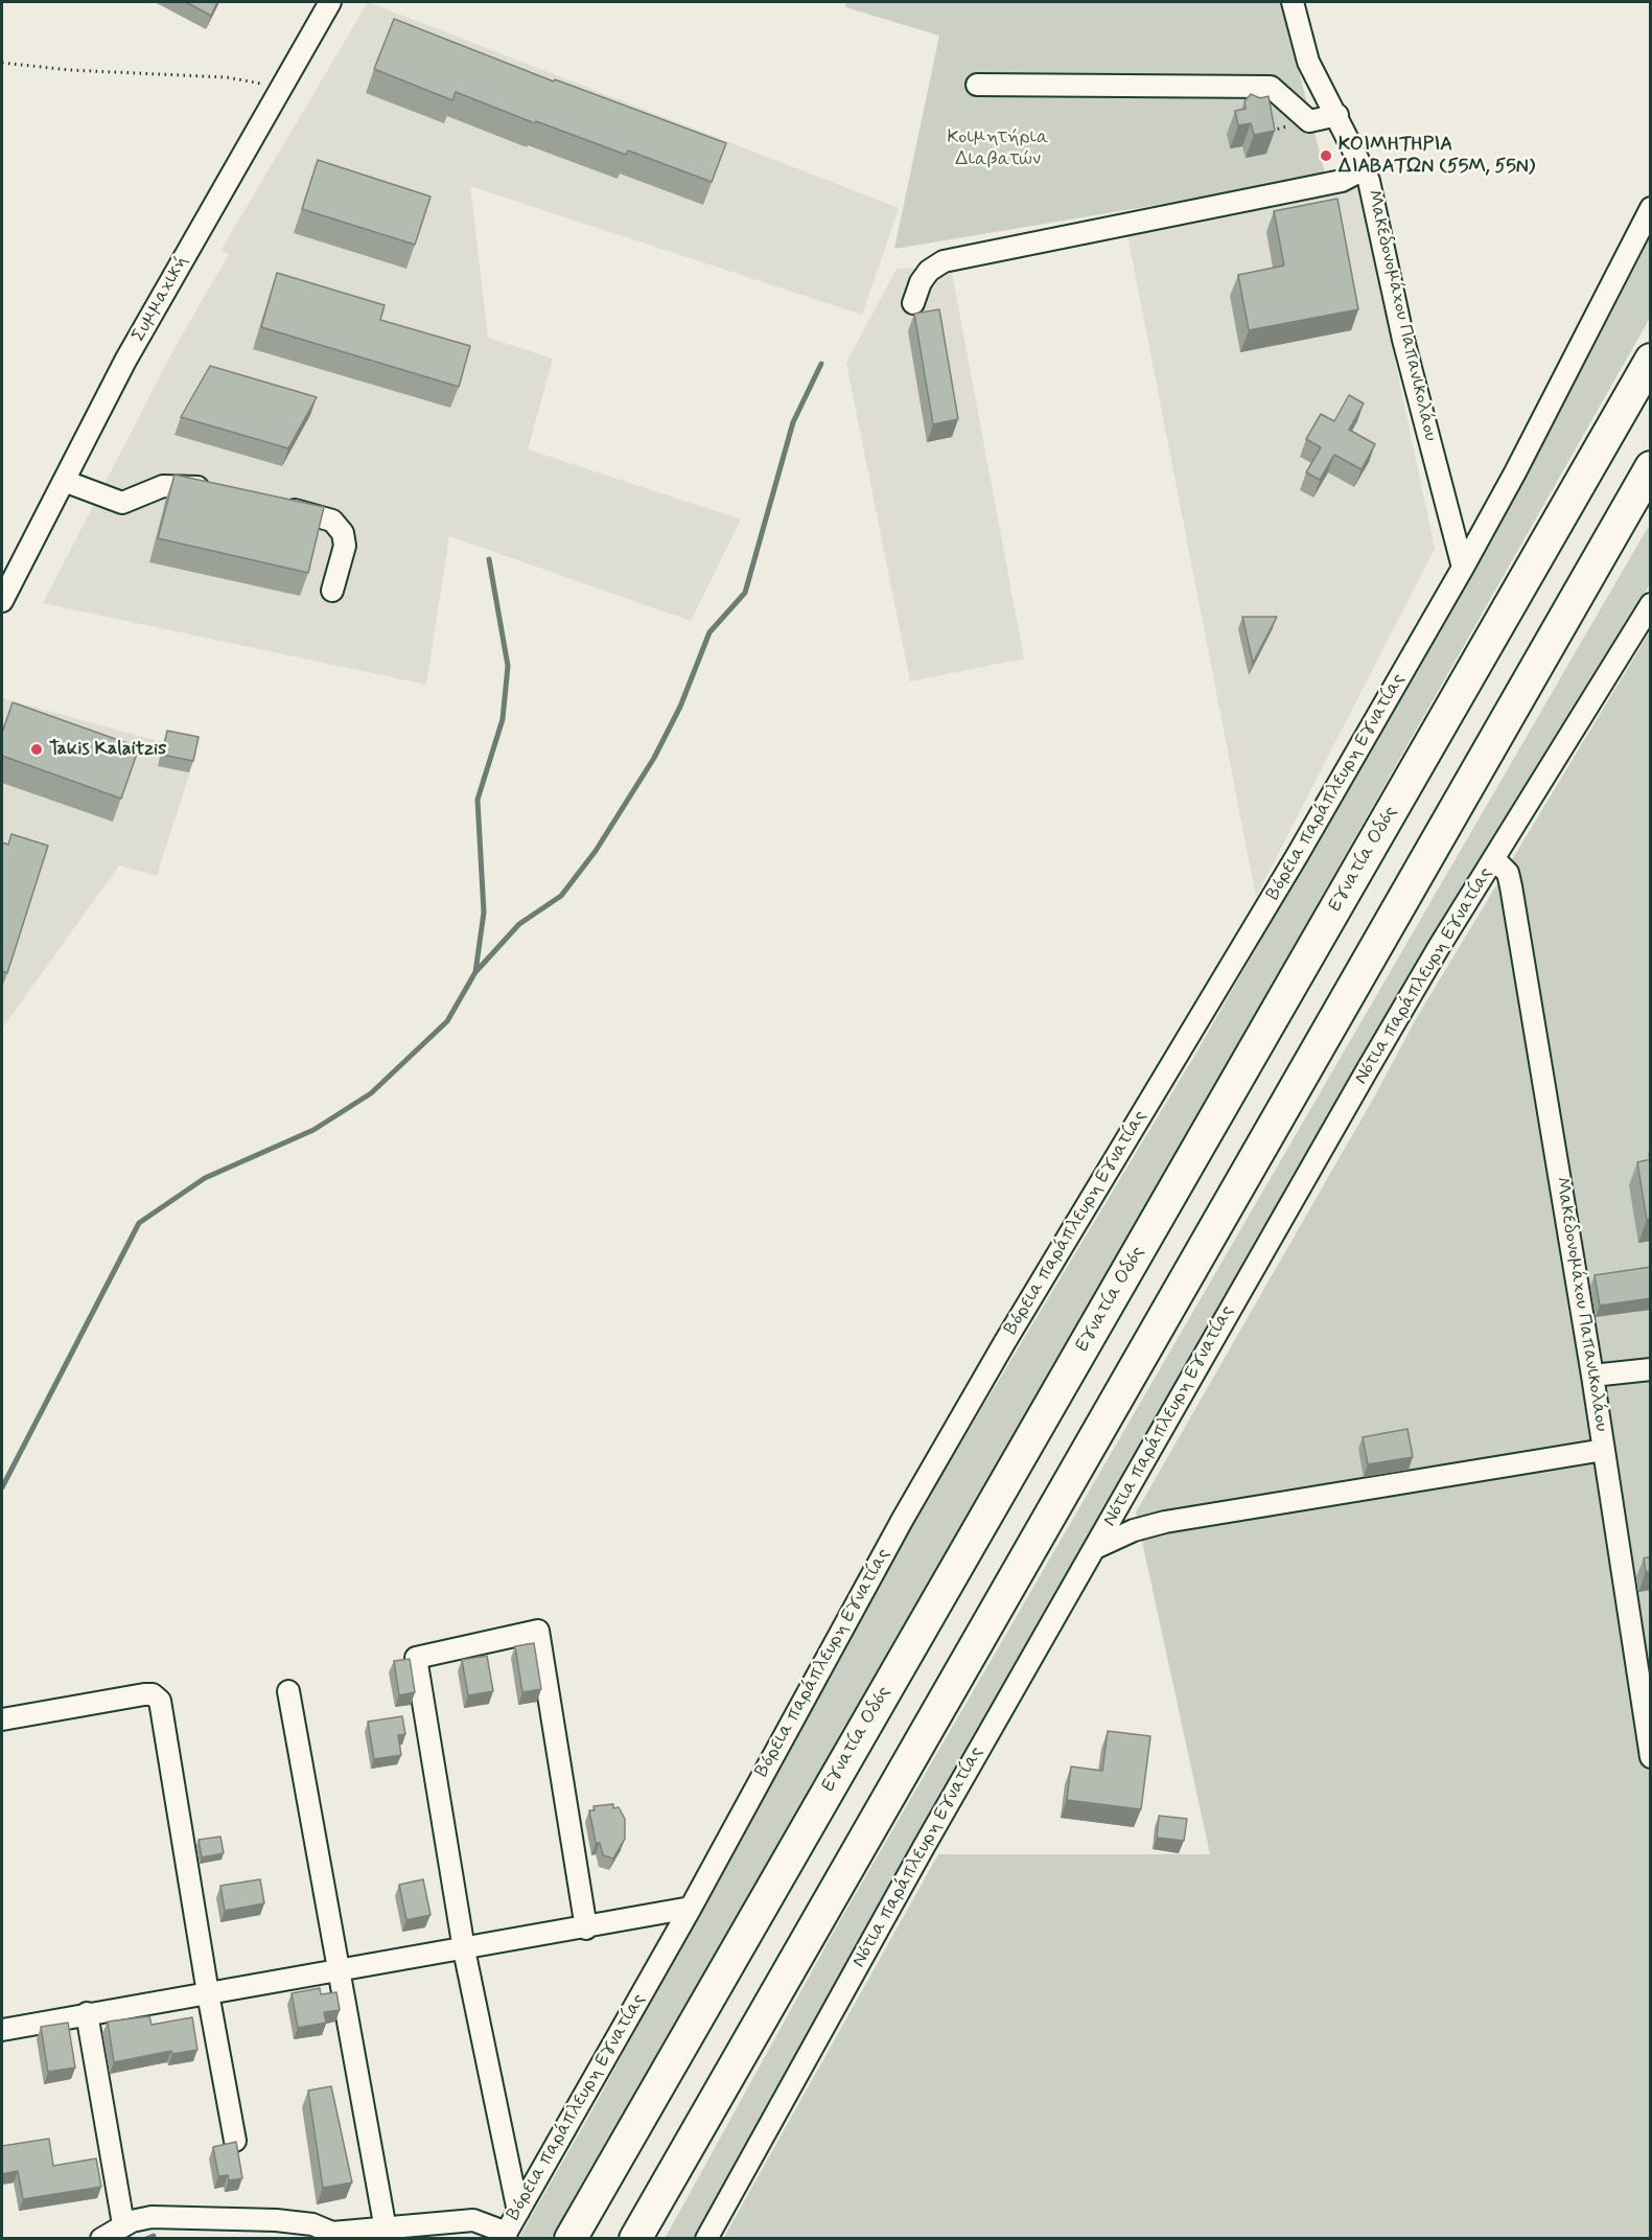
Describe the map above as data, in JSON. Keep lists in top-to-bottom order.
{
  "streets": {
    "highway": ["Εγνατία Οδός"],
    "street": [
      "Συμμαχική",
      "Μακεδονομάχου Παπανικολάου",
      "Βόρεια παράπλευρη Εγνατίας",
      "Νότια παράπλευρη Εγνατίας"
    ]
  },
  "crossings": [
    ["Μακεδονομάχου Παπανικολάου", "Βόρεια παράπλευρη Εγνατίας"],
    ["Μακεδονομάχου Παπανικολάου", "Νότια παράπλευρη Εγνατίας"]
  ],
  "parks": ["Κοιμητήρια Διαβατών"],
  "places": ["ΚΟΙΜΗΤΗΡΙΑ ΔΙΑΒΑΤΩΝ (55Μ, 55Ν)", "Takis Kalaitzis"]
}
